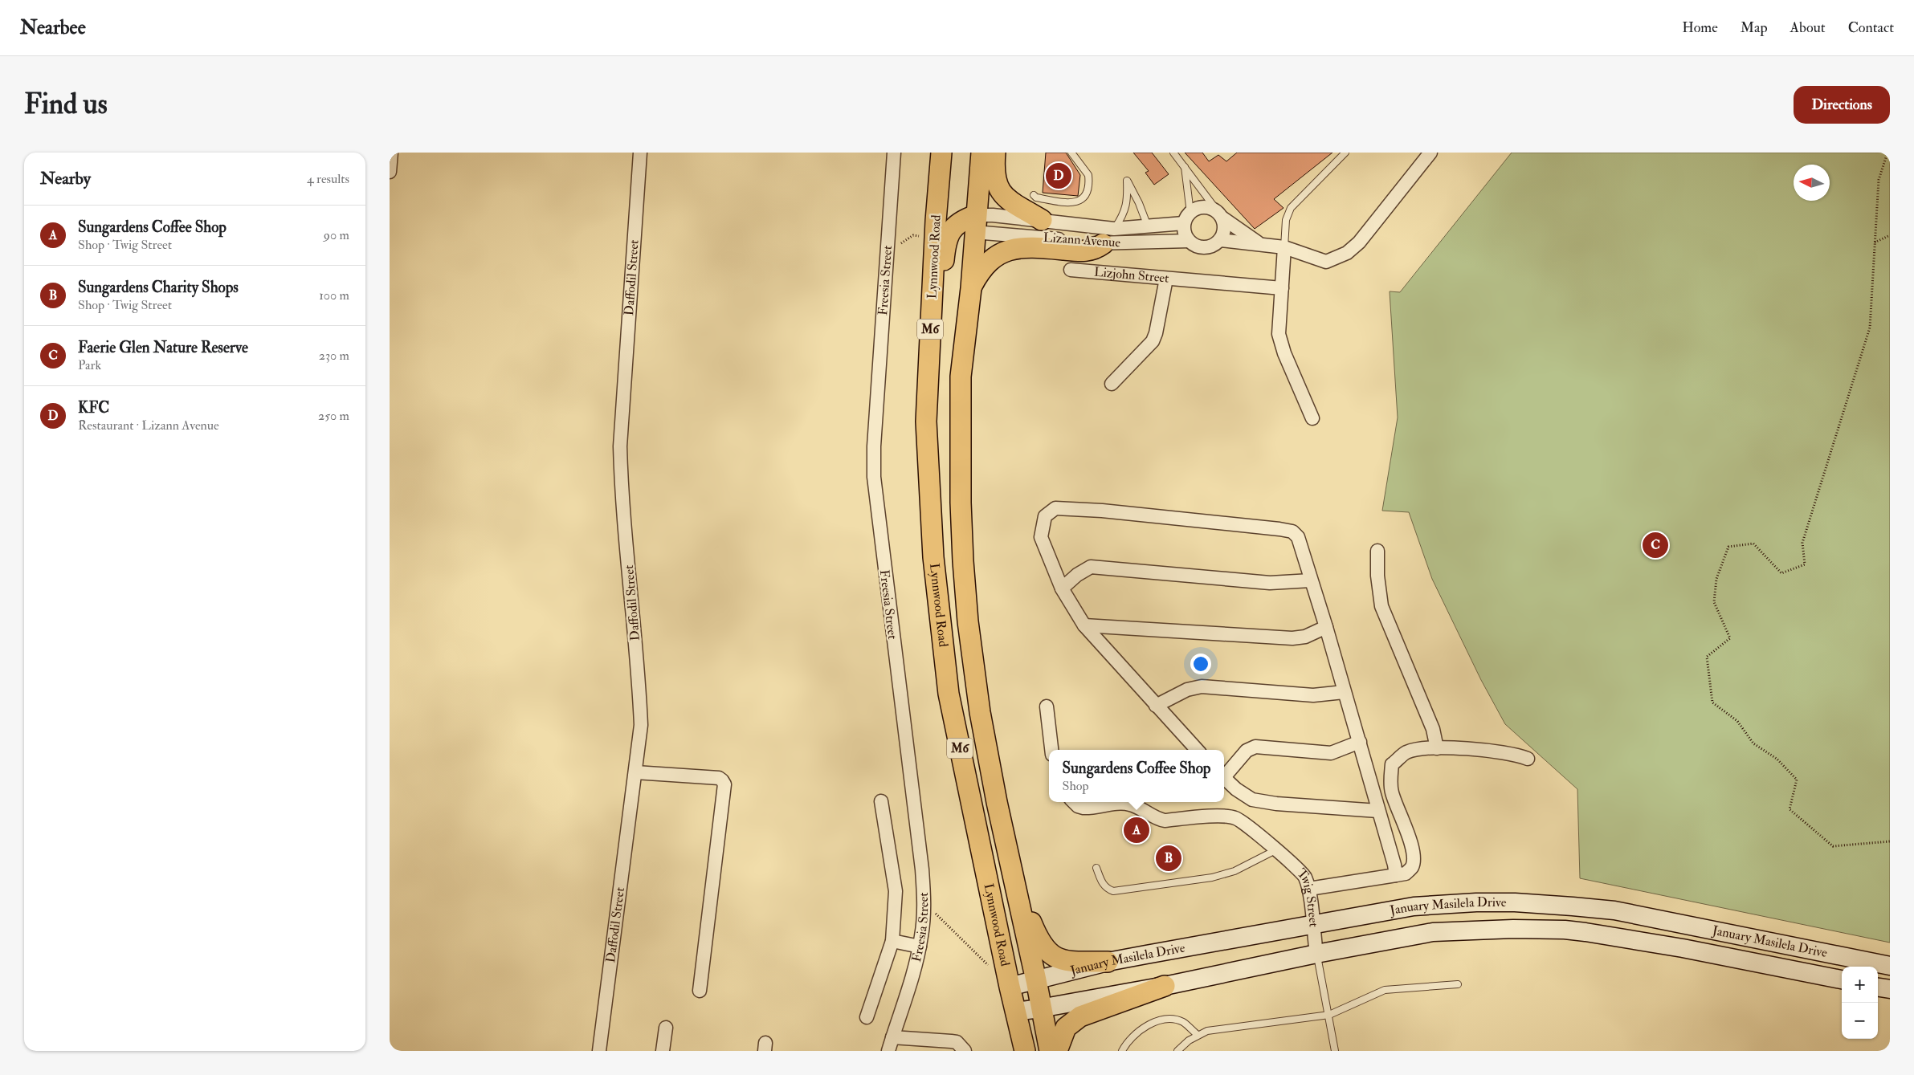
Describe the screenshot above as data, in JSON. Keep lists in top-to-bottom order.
{
  "streets": {
    "main road": ["Lynnwood Road", "M6", "January Masilela Drive"],
    "street": [
      "Lizann Avenue",
      "Daffodil Street",
      "Lizjohn Street",
      "Freesia Street",
      "Twig Street"
    ]
  },
  "crossings": [
    ["Lizann Avenue", "Lynnwood Road"],
    ["Lynnwood Road", "January Masilela Drive"],
    ["Twig Street", "January Masilela Drive"]
  ],
  "north": "left",
  "page": {
    "header": "Nearbee",
    "nav": [
      "Home",
      "Map",
      "About",
      "Contact"
    ],
    "buttons": "Directions",
    "title": "Find us",
    "heading": ["Nearby", "4 results"],
    "pins": [
      "D",
      "C",
      "A",
      "B"
    ],
    "list": [
      {
        "mark": "A",
        "name": "Sungardens Coffee Shop",
        "note": "Shop · Twig Street",
        "value": "90 m"
      },
      {
        "mark": "B",
        "name": "Sungardens Charity Shops",
        "note": "Shop · Twig Street",
        "value": "100 m"
      },
      {
        "mark": "C",
        "name": "Faerie Glen Nature Reserve",
        "note": "Park",
        "value": "230 m"
      },
      {
        "mark": "D",
        "name": "KFC",
        "note": "Restaurant · Lizann Avenue",
        "value": "250 m"
      }
    ],
    "popup": ["Sungardens Coffee Shop", "Shop"],
    "map_buttons": ["+", "−"]
  }
}
